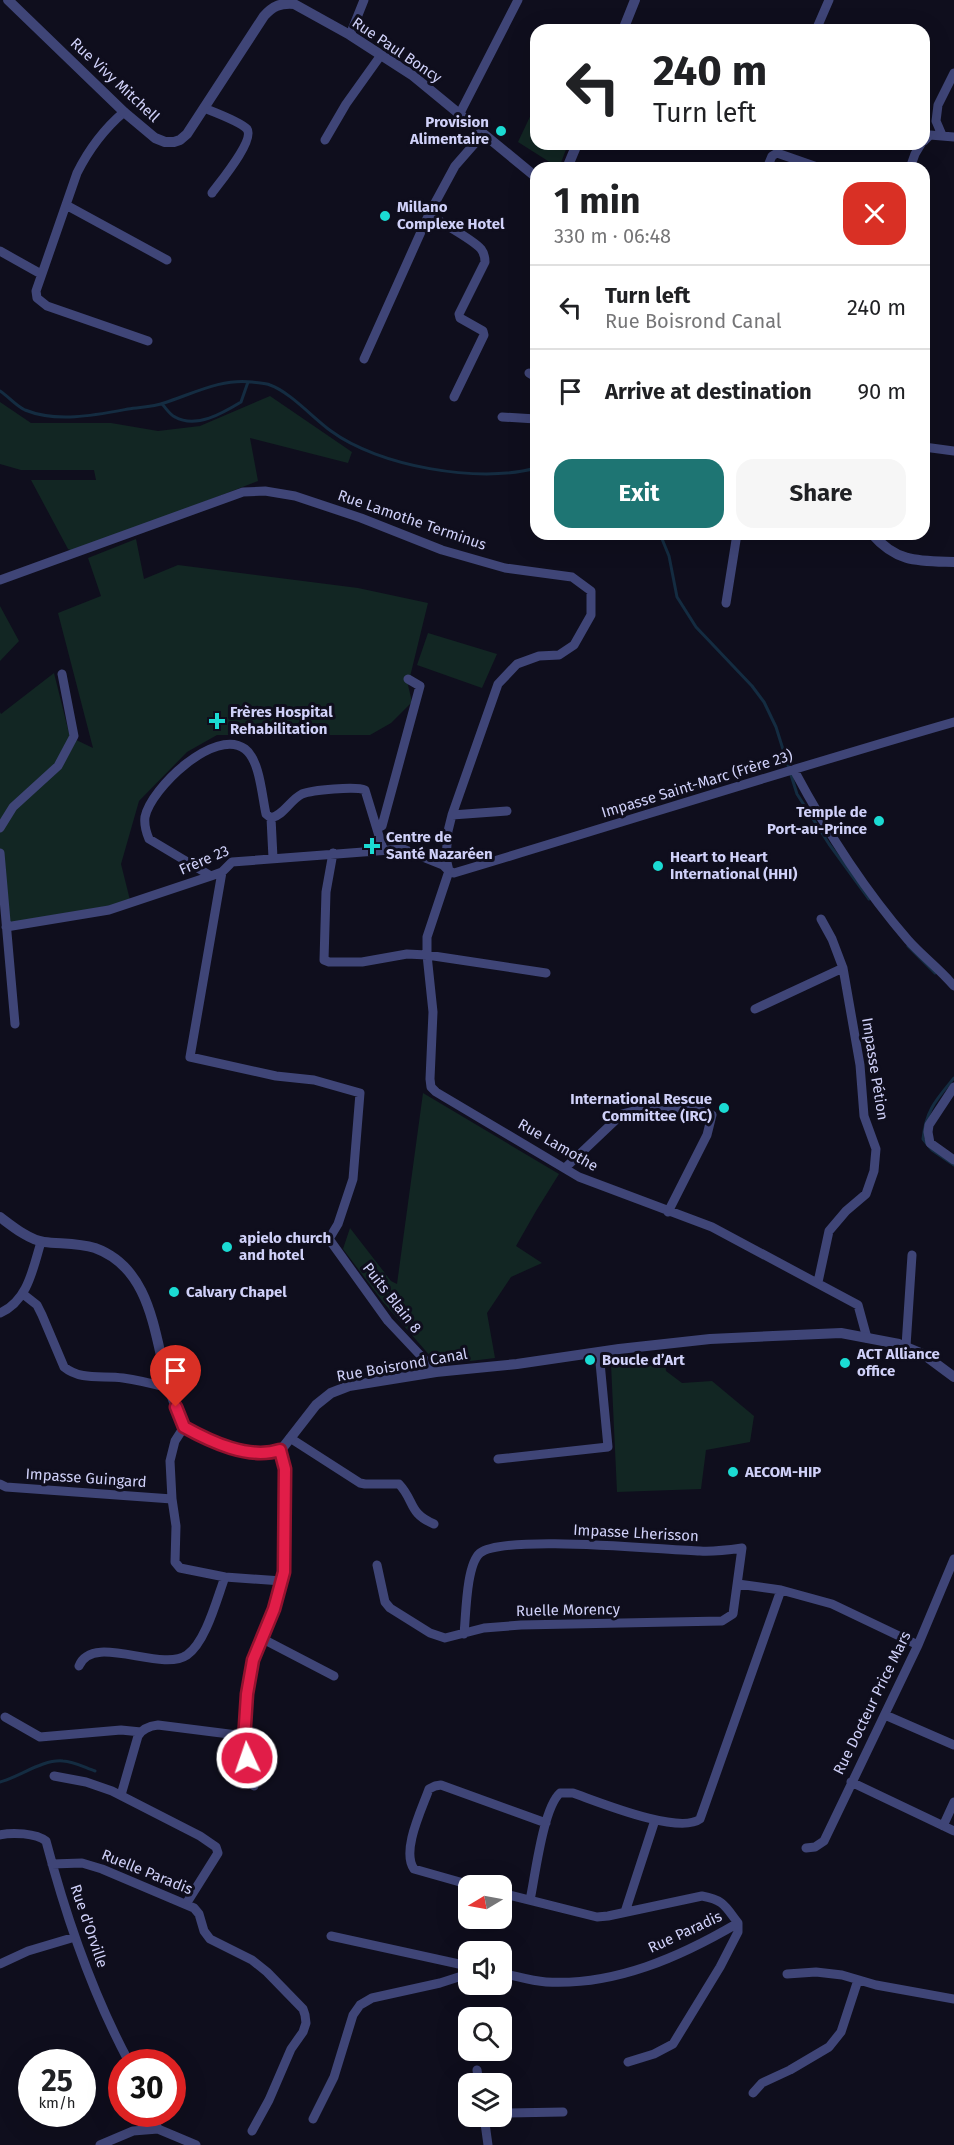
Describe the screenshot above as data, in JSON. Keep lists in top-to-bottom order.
{
  "streets": {
    "street": [
      "Rue Paul Boncy",
      "Rue Vivy Mitchell",
      "Rue Lamothe Terminus",
      "Impasse Saint-Marc (Frère 23)",
      "Frère 23",
      "Impasse Pétion",
      "Rue Lamothe",
      "Puits Blain 8",
      "Rue Boisrond Canal",
      "Impasse Guingard",
      "Impasse Lherisson",
      "Ruelle Morency",
      "Rue Docteur Price Mars",
      "Ruelle Paradis",
      "Rue d'Orville",
      "Rue Paradis"
    ]
  },
  "crossings": [
    ["Rue Paul Boncy", "Rue Vivy Mitchell"],
    ["Rue Lamothe Terminus", "Impasse Saint-Marc (Frère 23)"],
    ["Rue Lamothe Terminus", "Frère 23"],
    ["Rue Lamothe Terminus", "Rue Lamothe"],
    ["Impasse Saint-Marc (Frère 23)", "Frère 23"],
    ["Impasse Saint-Marc (Frère 23)", "Rue Lamothe"],
    ["Frère 23", "Rue Lamothe"],
    ["Frère 23", "Puits Blain 8"],
    ["Impasse Pétion", "Rue Lamothe"],
    ["Rue Lamothe", "Rue Boisrond Canal"],
    ["Puits Blain 8", "Rue Boisrond Canal"],
    ["Impasse Lherisson", "Ruelle Morency"],
    ["Ruelle Paradis", "Rue d'Orville"]
  ],
  "places": {
    "other": [
      "Provision Alimentaire",
      "Millano Complexe Hotel",
      "Temple de Port-au-Prince",
      "Heart to Heart International (HHI)",
      "International Rescue Committee (IRC)",
      "apielo church and hotel",
      "Calvary Chapel",
      "Boucle d’Art",
      "ACT Alliance office",
      "AECOM-HIP"
    ],
    "health": ["Frères Hospital Rehabilitation", "Centre de Santé Nazaréen"]
  },
  "north": "left",
  "page": {
    "turn": ["240 m", "Turn left"],
    "heading": ["1 min", "330 m · 06:48"],
    "list": [
      {
        "name": "Turn left",
        "note": "Rue Boisrond Canal",
        "value": "240 m"
      },
      {
        "name": "Arrive at destination",
        "value": "90 m"
      }
    ],
    "buttons": ["Exit", "Share"],
    "speed": "25 km/h",
    "limit": "30"
  }
}
